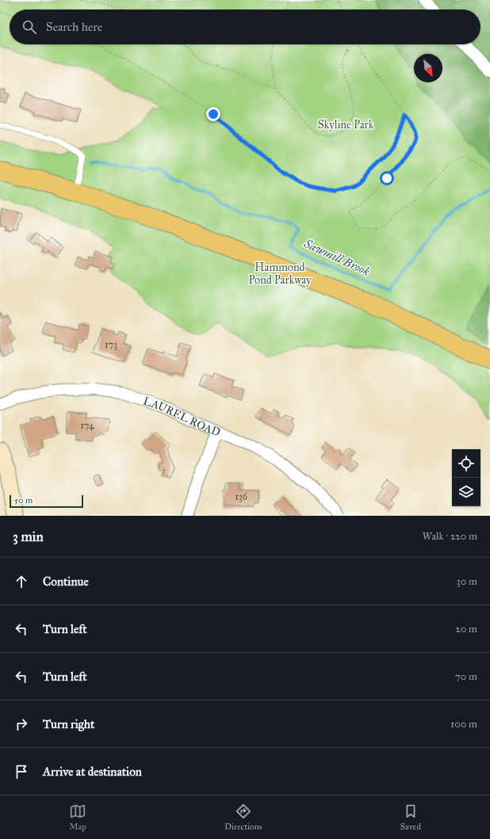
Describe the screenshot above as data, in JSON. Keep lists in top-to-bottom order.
{
  "streets": {
    "street": ["LAUREL ROAD"]
  },
  "water": ["Sawmill Brook"],
  "parks": ["Skyline Park", "Hammond Pond Parkway"],
  "house_numbers": ["173", "174", "136"],
  "scale_bar": "50 m",
  "north": "bottom right",
  "page": {
    "search": "Search here",
    "scale": "50 m",
    "heading": ["3 min", "Walk · 220 m"],
    "list": [
      ["Continue", "30 m"],
      ["Turn left", "20 m"],
      ["Turn left", "70 m"],
      ["Turn right", "100 m"],
      "Arrive at destination"
    ],
    "nav": ["Map", "Directions", "Saved"]
  }
}
